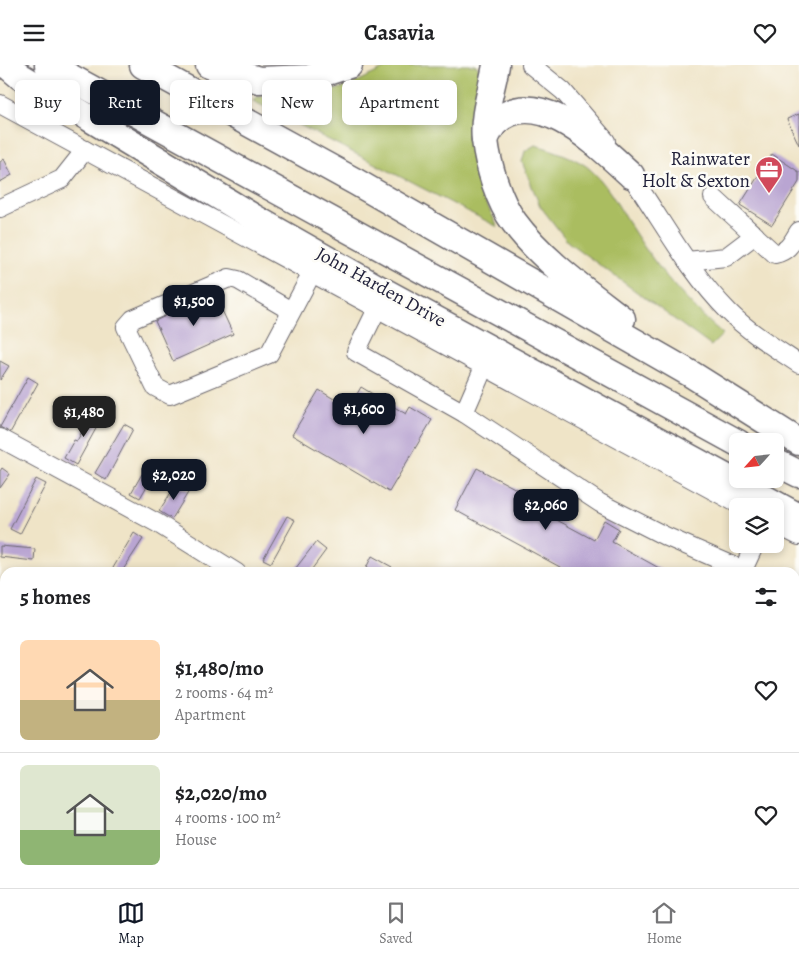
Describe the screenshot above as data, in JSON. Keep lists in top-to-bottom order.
{
  "streets": {
    "street": ["John Harden Drive"]
  },
  "places": {
    "office": ["Rainwater Holt & Sexton"]
  },
  "north": "bottom left",
  "page": {
    "header": "Casavia",
    "chip": [
      "Buy",
      "Rent",
      "Filters",
      "New",
      "Apartment"
    ],
    "price": [
      "$1,500",
      "$1,600",
      "$1,480",
      "$2,020",
      "$2,060"
    ],
    "heading": "5 homes",
    "list": [
      {
        "name": "$1,480/mo",
        "note": "2 rooms · 64 m² · Apartment"
      },
      {
        "name": "$2,020/mo",
        "note": "4 rooms · 100 m² · House"
      }
    ],
    "tabs": ["Map", "Saved", "Home"]
  }
}
